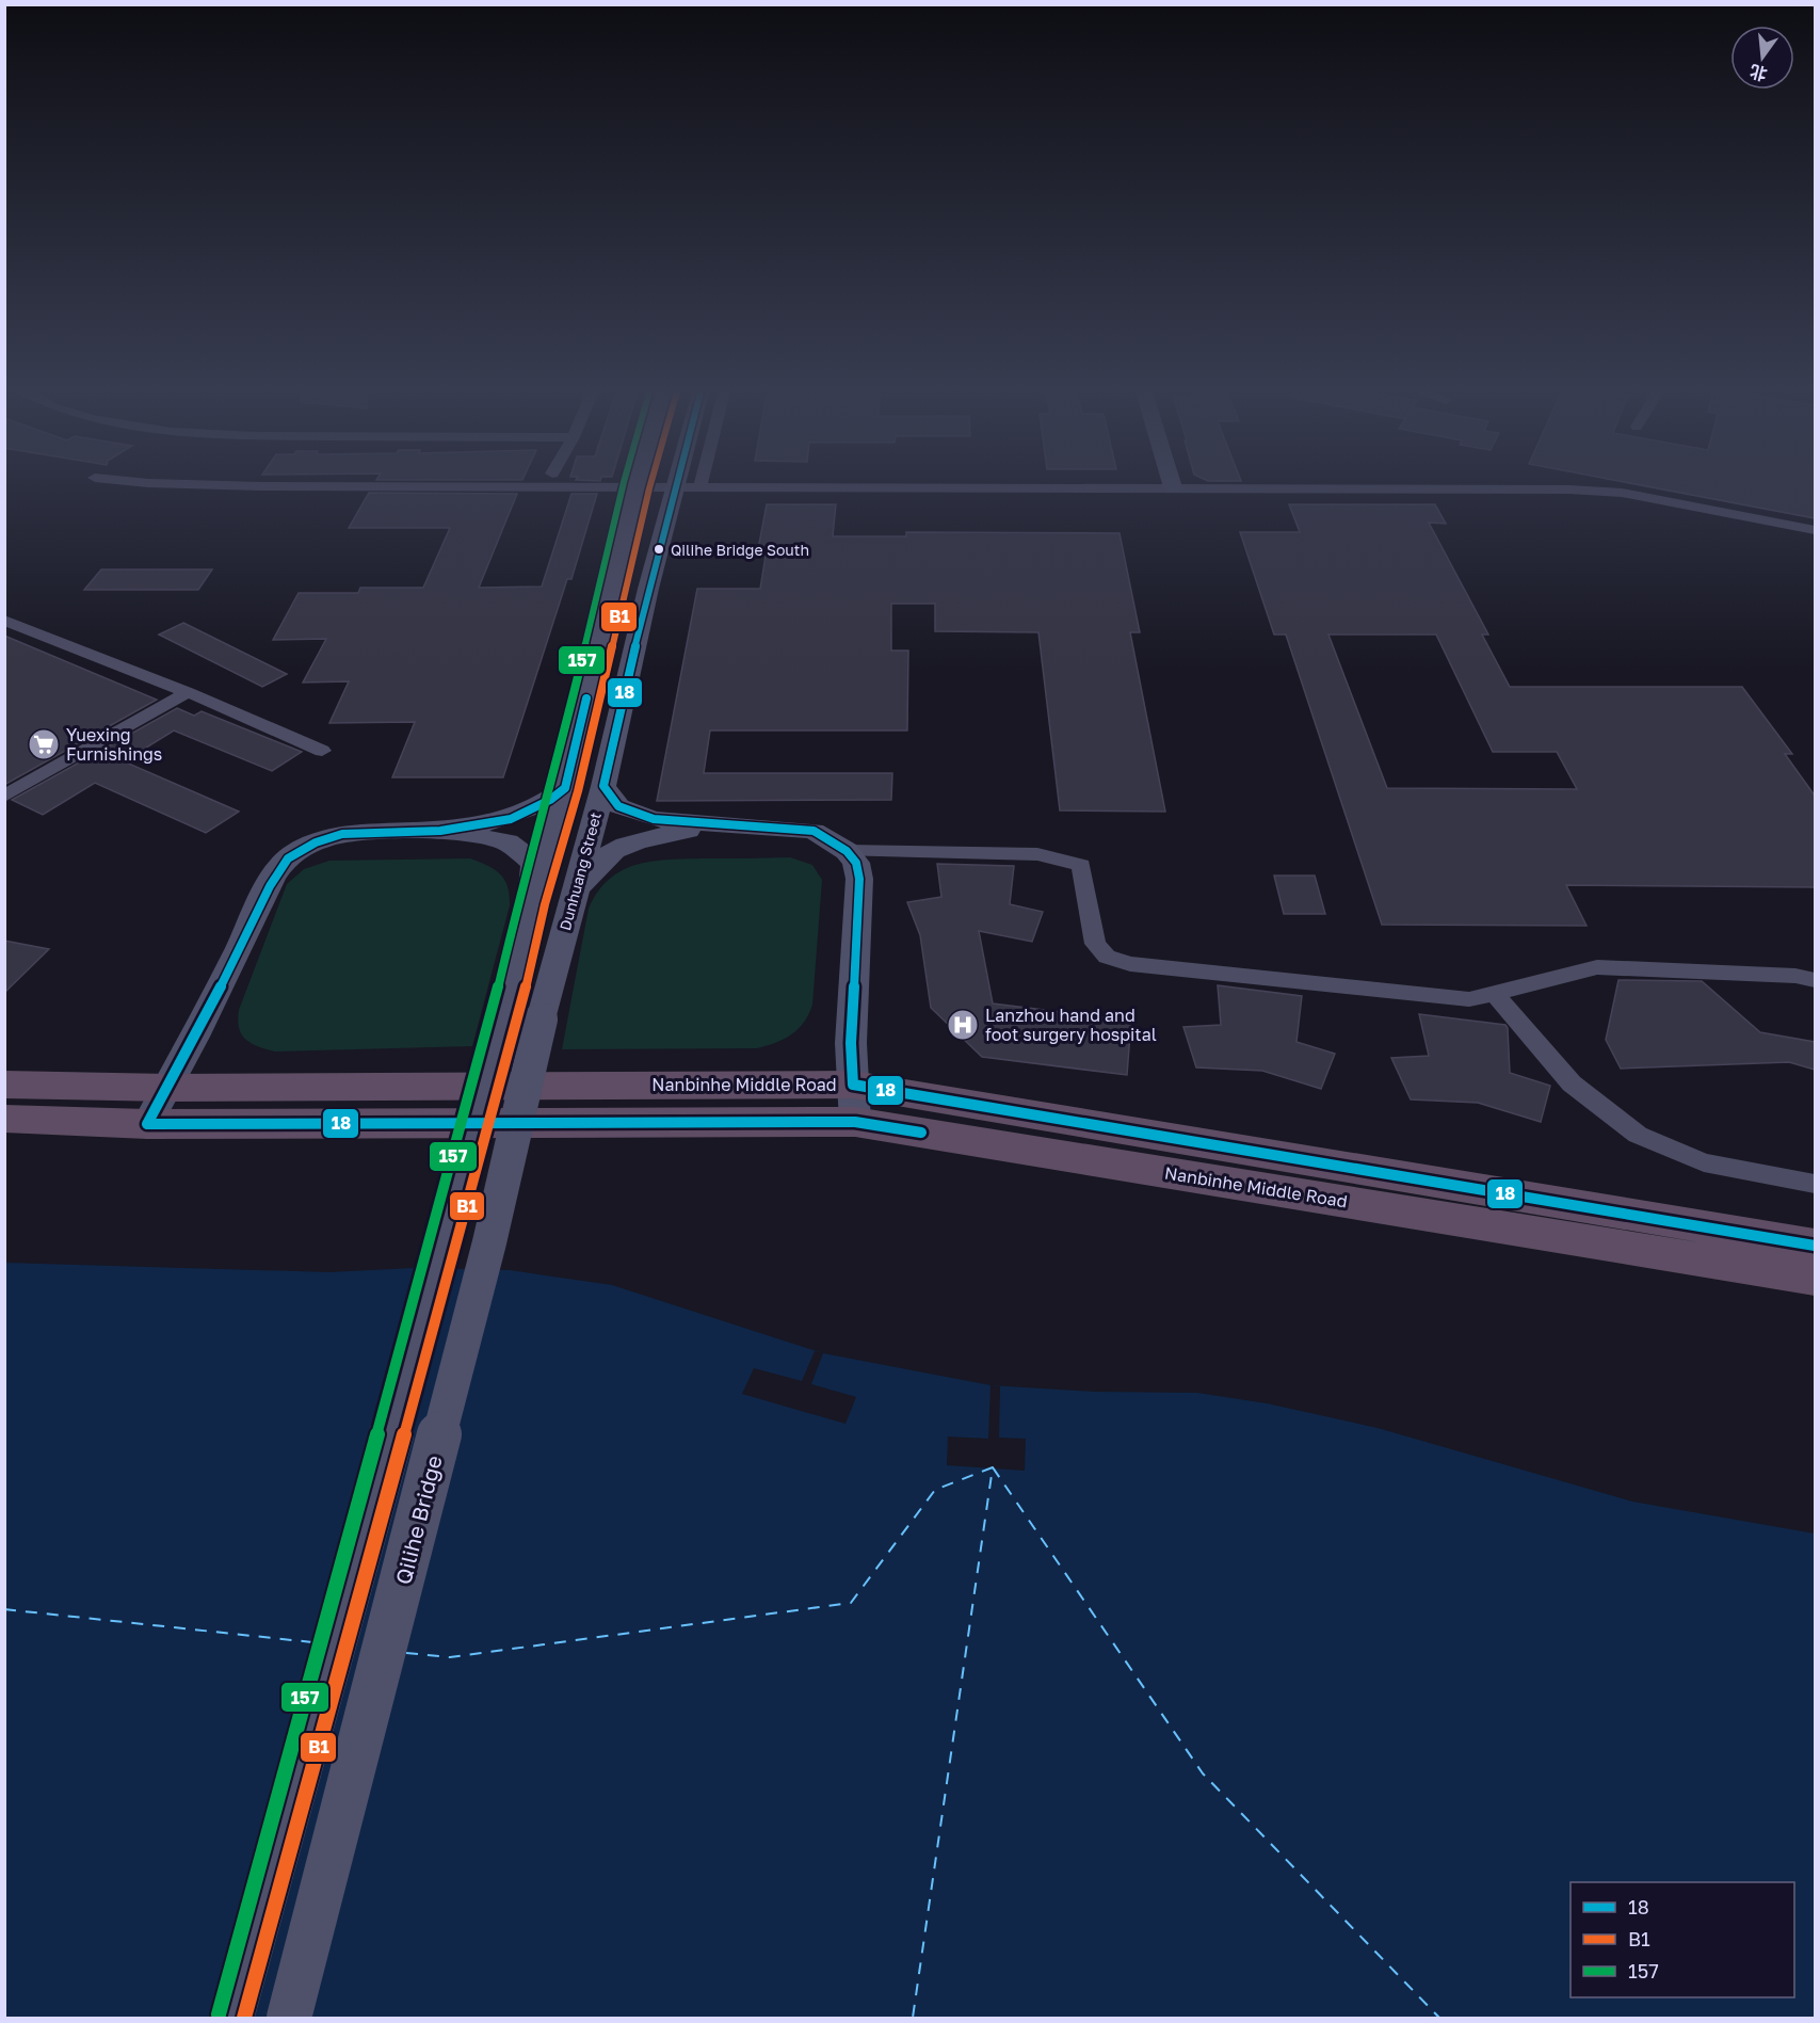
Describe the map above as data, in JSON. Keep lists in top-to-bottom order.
{
  "streets": {
    "highway": ["Nanbinhe Middle Road"],
    "main road": ["Dunhuang Street", "Qilihe Bridge"]
  },
  "crossings": [
    ["Dunhuang Street", "Qilihe Bridge"]
  ],
  "places": {
    "other": ["Qilihe Bridge South"],
    "supermarket": ["Yuexing Furnishings"],
    "hospital": ["Lanzhou hand and foot surgery hospital"]
  },
  "lines": ["transit line 18", "transit line B1", "transit line 157"],
  "legend": ["18", "B1", "157"],
  "north": "bottom"
}
